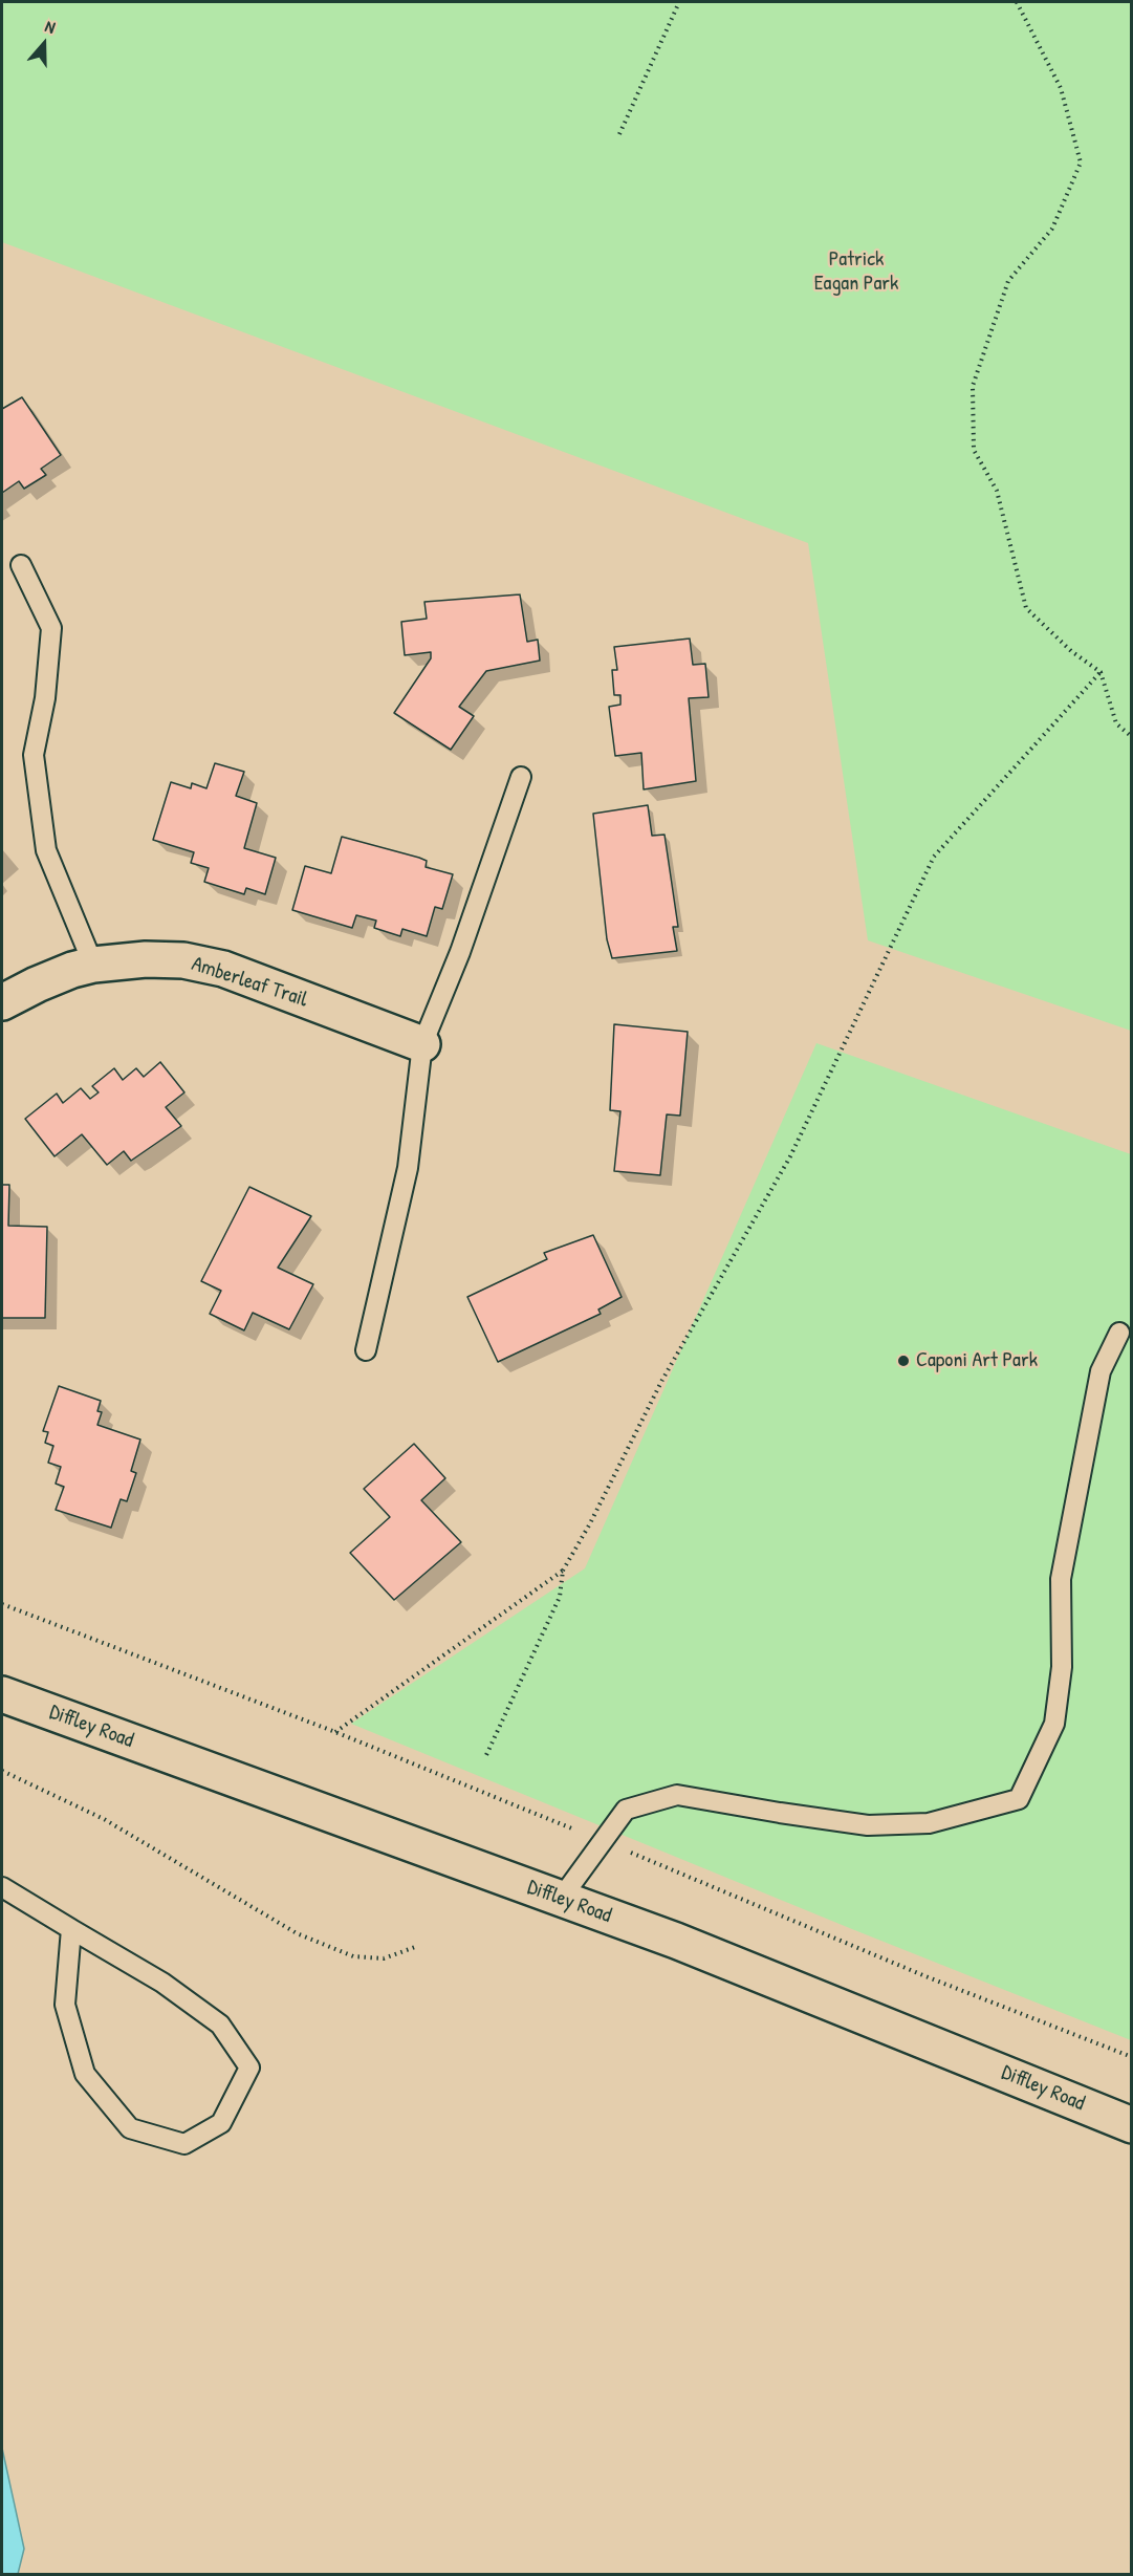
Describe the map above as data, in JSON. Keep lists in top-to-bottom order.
{
  "streets": {
    "main road": ["Amberleaf Trail", "Diffley Road"]
  },
  "parks": ["Patrick Eagan Park"],
  "places": ["Caponi Art Park"],
  "north": "top"
}
